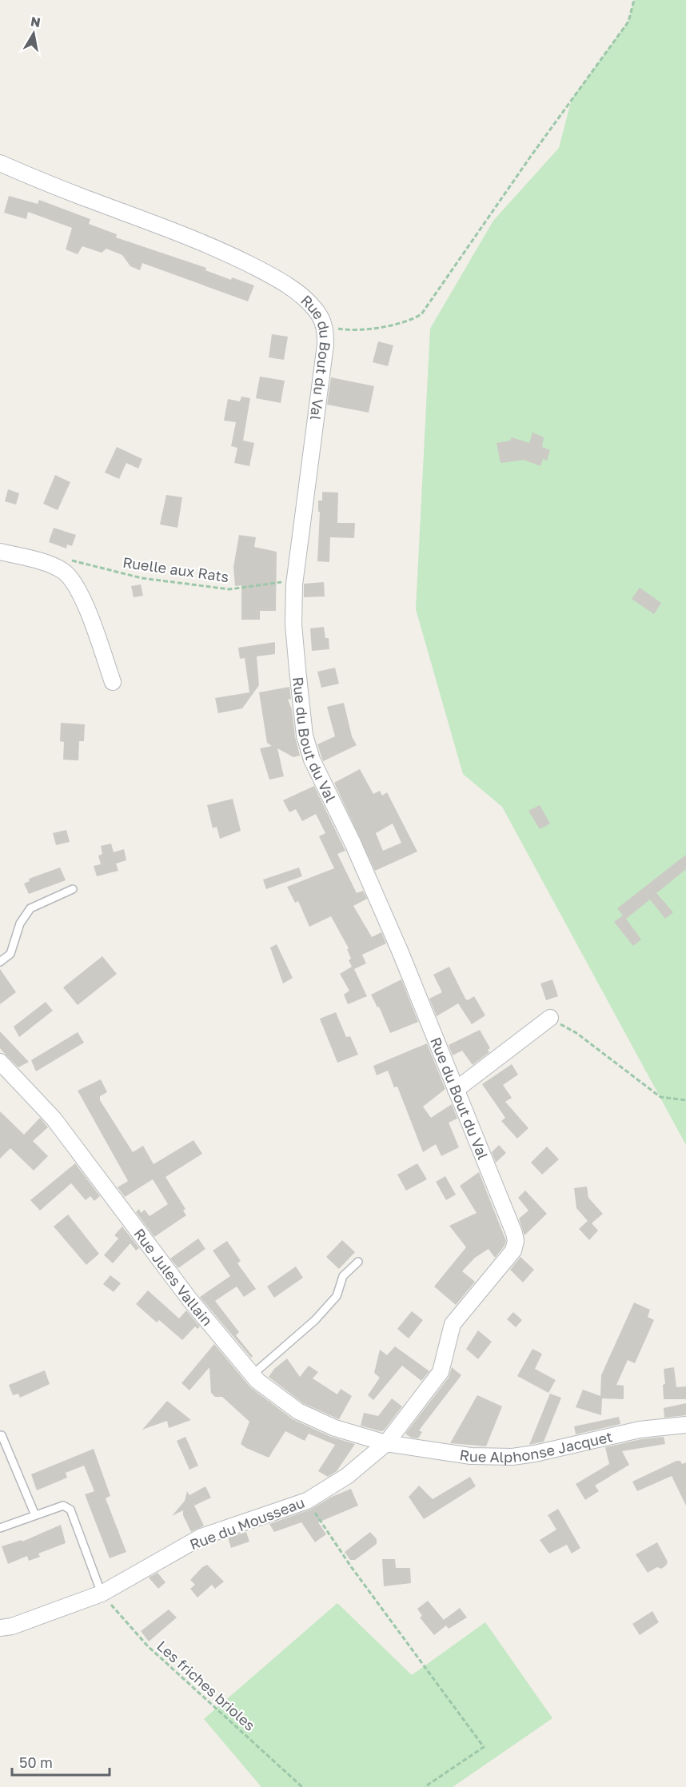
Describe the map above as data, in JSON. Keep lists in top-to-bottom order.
{
  "streets": {
    "street": [
      "Rue du Bout du Val",
      "Rue Jules Vallain",
      "Rue Alphonse Jacquet",
      "Rue du Mousseau"
    ],
    "path": ["Ruelle aux Rats", "Les friches brioles"]
  },
  "crossings": [
    ["Rue du Bout du Val", "Ruelle aux Rats"],
    ["Rue du Bout du Val", "Rue Jules Vallain"],
    ["Rue du Bout du Val", "Rue Alphonse Jacquet"],
    ["Rue du Bout du Val", "Rue du Mousseau"],
    ["Rue Jules Vallain", "Rue Alphonse Jacquet"],
    ["Rue Jules Vallain", "Rue du Mousseau"],
    ["Rue Alphonse Jacquet", "Rue du Mousseau"],
    ["Rue du Mousseau", "Les friches brioles"]
  ],
  "scale_bar": "50 m",
  "north": "top"
}
